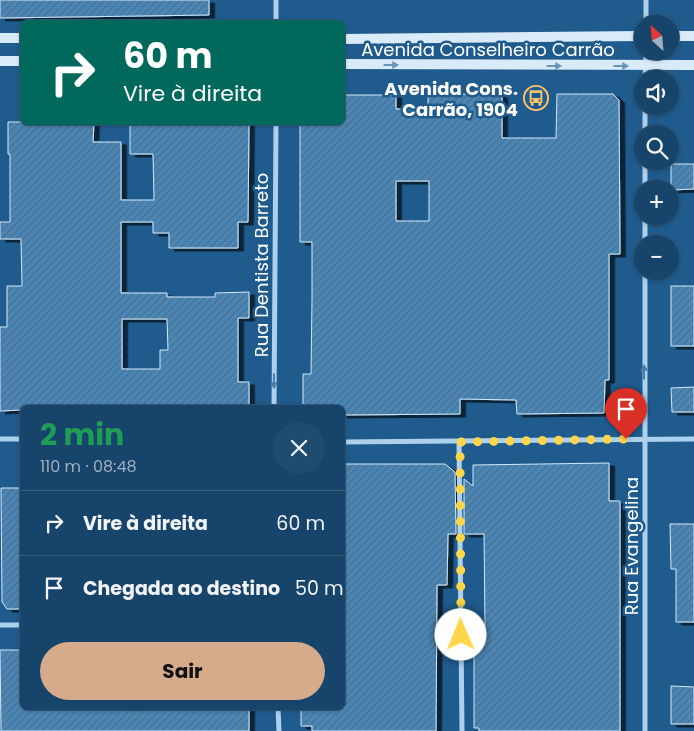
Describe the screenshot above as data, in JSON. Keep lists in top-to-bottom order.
{
  "streets": {
    "main road": ["Avenida Conselheiro Carrão"],
    "street": ["Rua Dentista Barreto", "Rua Evangelina"]
  },
  "one_way": ["Rua Dentista Barreto", "Rua Evangelina"],
  "places": {
    "bus stop": ["Avenida Cons. Carrão, 1904"]
  },
  "north": "top left",
  "page": {
    "map_buttons": ["+", "−"],
    "turn": ["60 m", "Vire à direita"],
    "heading": ["2 min", "110 m · 08:48"],
    "list": [
      {
        "name": "Vire à direita",
        "value": "60 m"
      },
      {
        "name": "Chegada ao destino",
        "value": "50 m"
      }
    ],
    "buttons": "Sair"
  }
}
